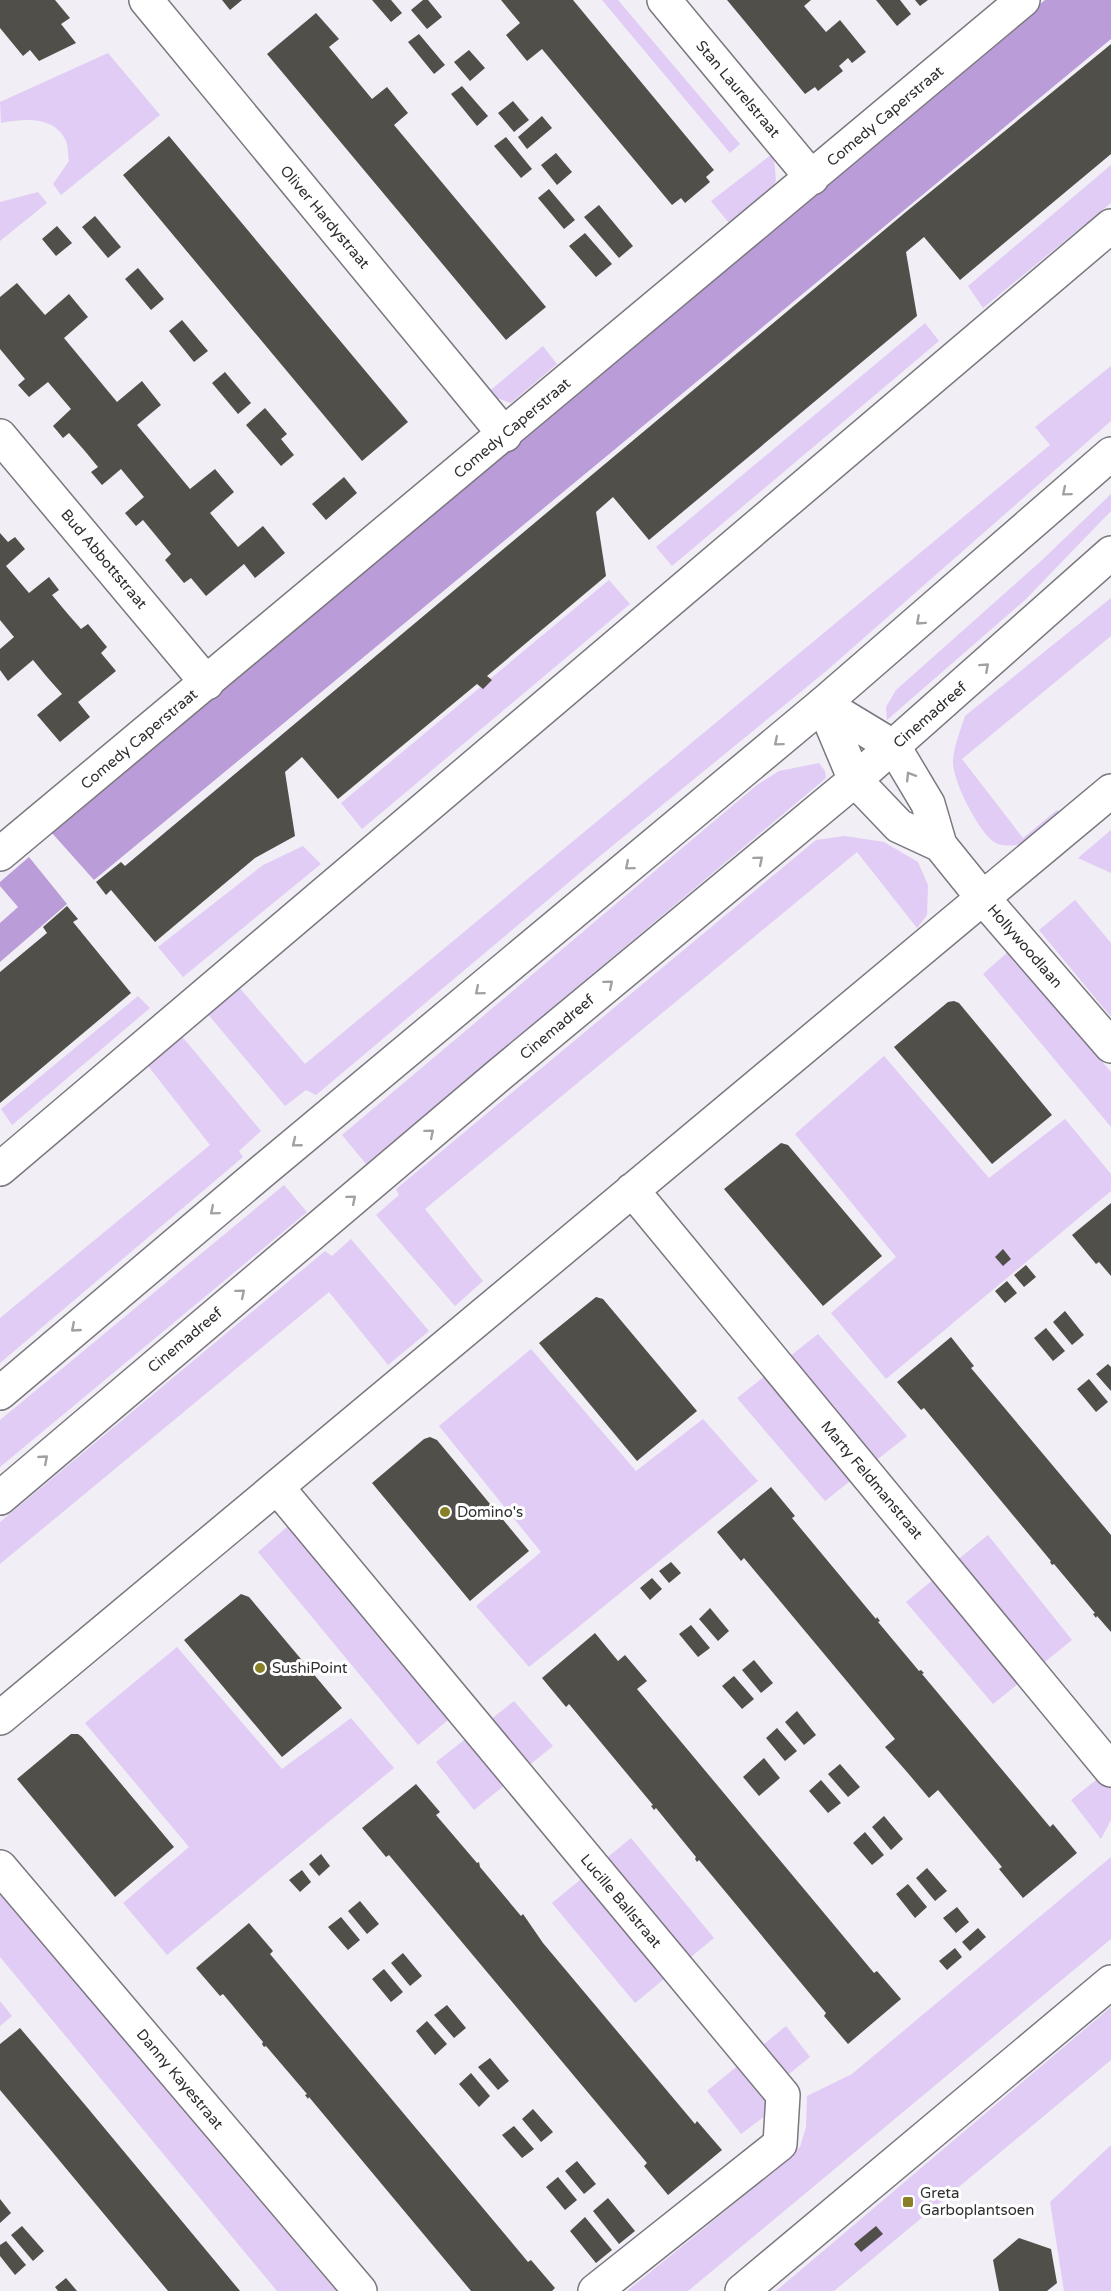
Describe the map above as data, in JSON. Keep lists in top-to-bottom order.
{
  "streets": {
    "street": [
      "Stan Laurelstraat",
      "Comedy Caperstraat",
      "Oliver Hardystraat",
      "Bud Abbottstraat",
      "Cinemadreef",
      "Hollywoodlaan",
      "Marty Feldmanstraat",
      "Lucille Ballstraat",
      "Danny Kayestraat"
    ]
  },
  "crossings": [
    ["Stan Laurelstraat", "Comedy Caperstraat"],
    ["Comedy Caperstraat", "Oliver Hardystraat"],
    ["Comedy Caperstraat", "Bud Abbottstraat"],
    ["Cinemadreef", "Hollywoodlaan"]
  ],
  "places": {
    "other": ["Domino's", "SushiPoint"],
    "transit": ["Greta Garboplantsoen"]
  }
}
